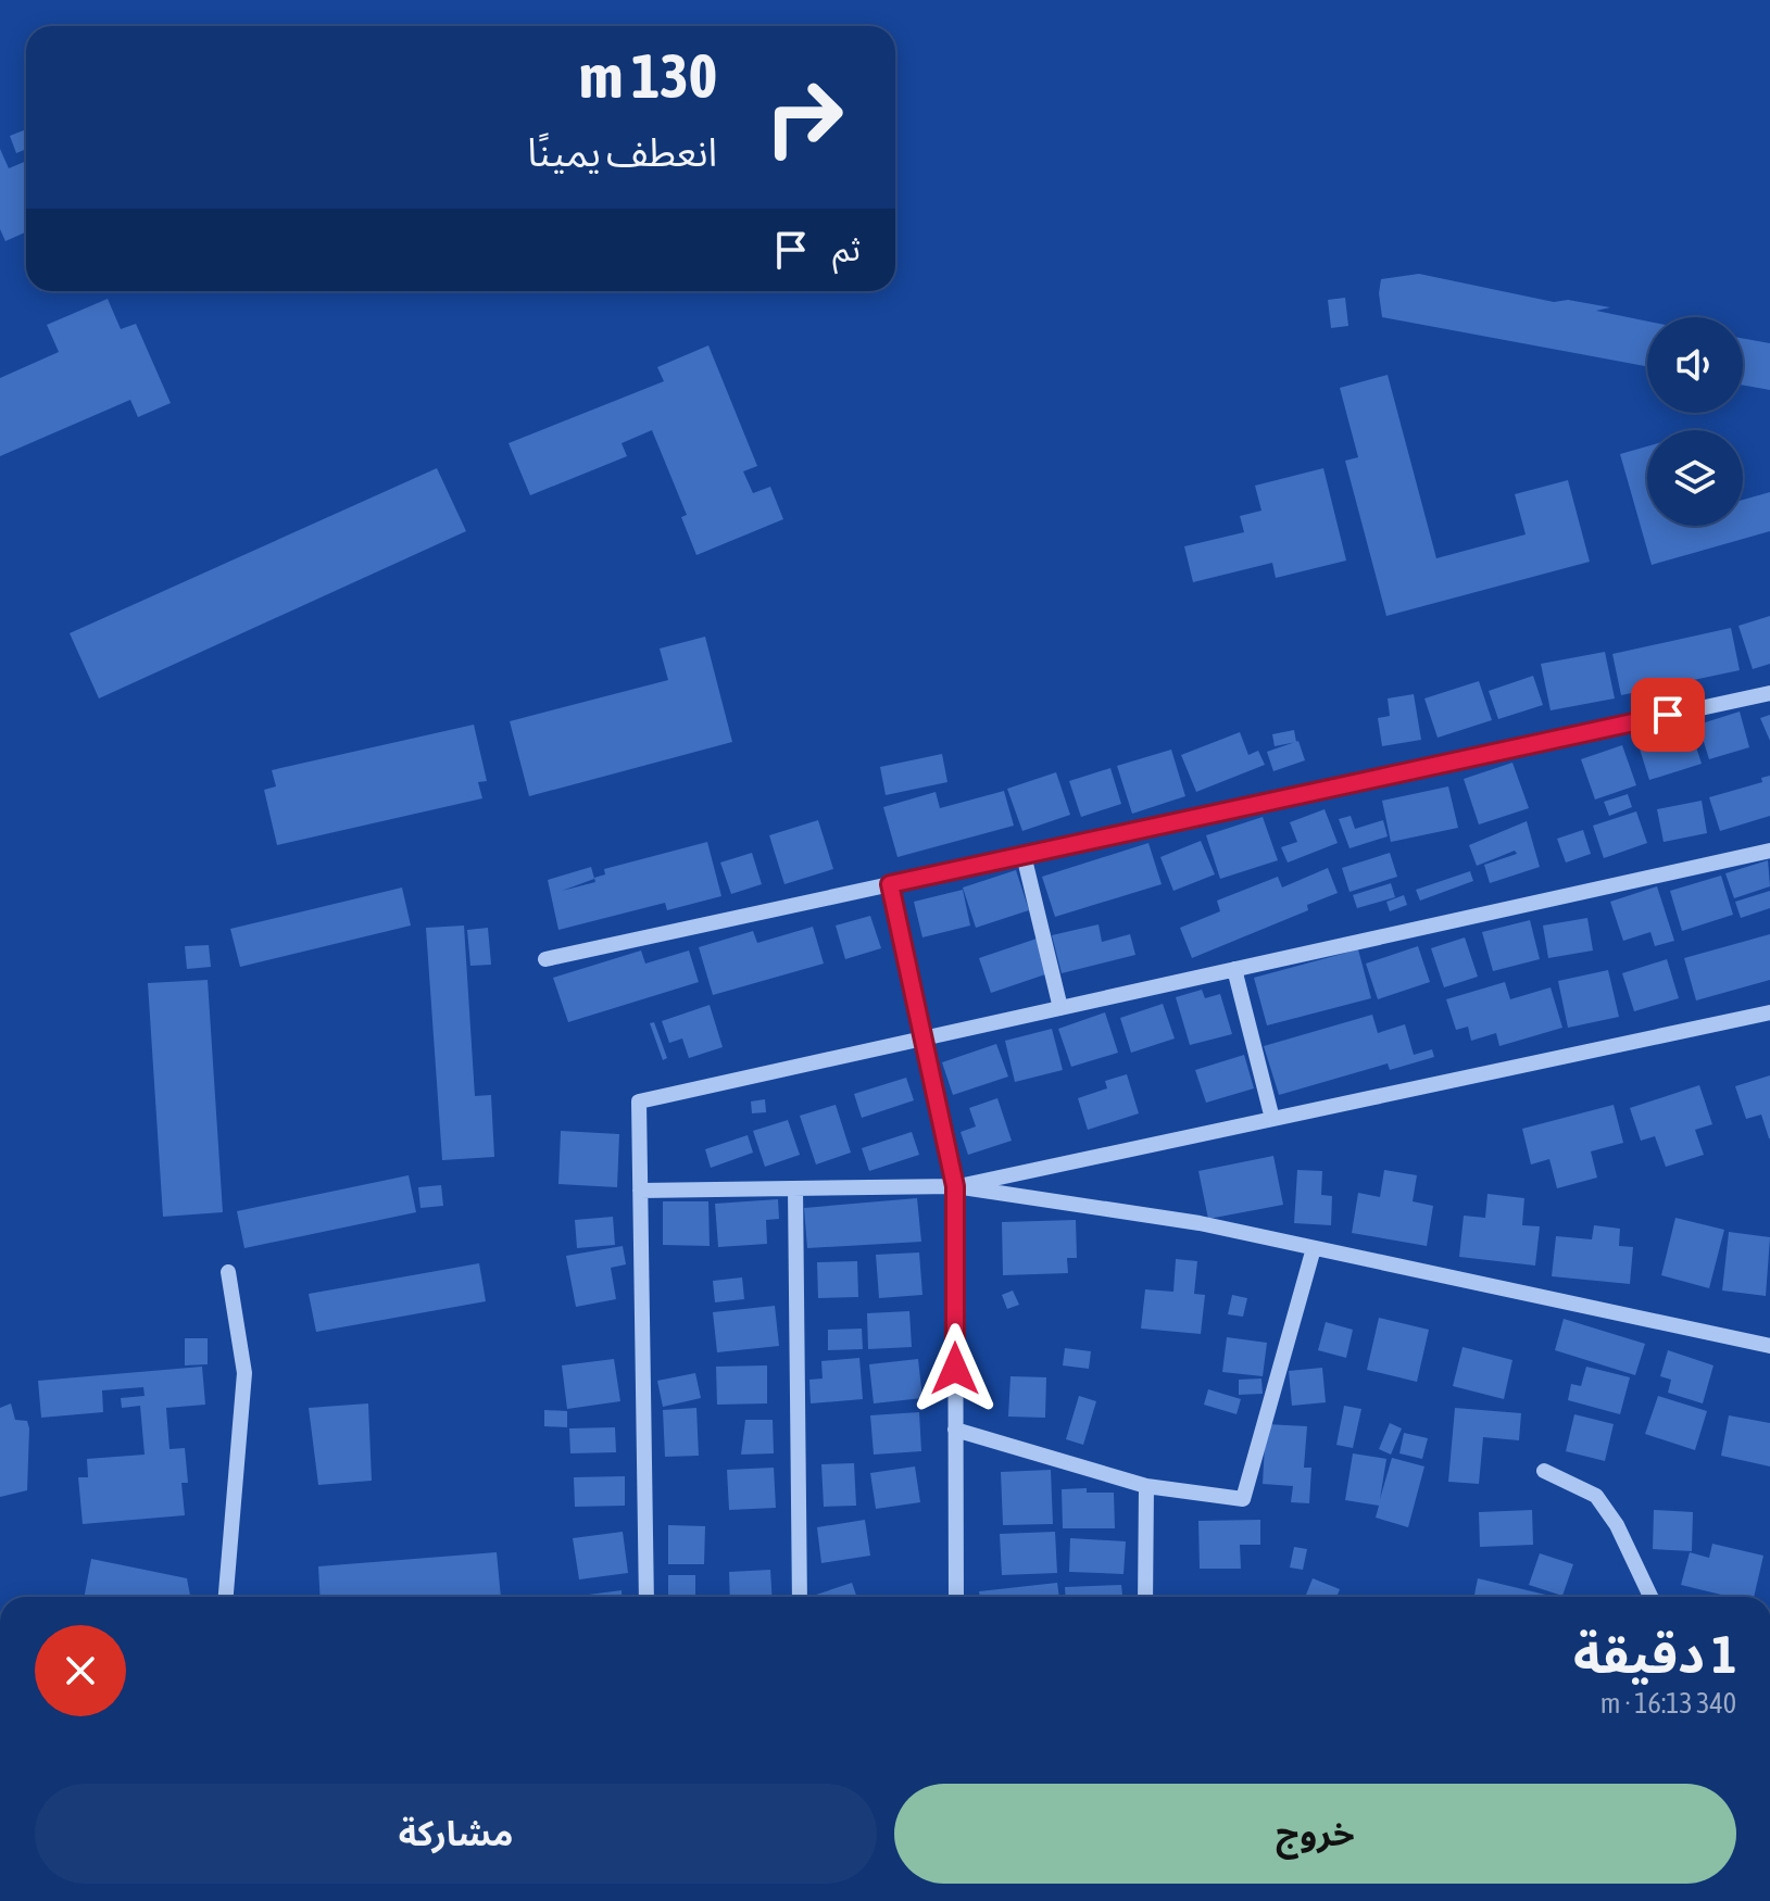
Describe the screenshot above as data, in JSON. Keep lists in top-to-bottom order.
{
  "page": {
    "turn": ["130 m", "انعطف يمينًا"],
    "then": "ثم",
    "heading": ["1 دقيقة", "340 m · 16:13"],
    "buttons": ["خروج", "مشاركة"]
  }
}
